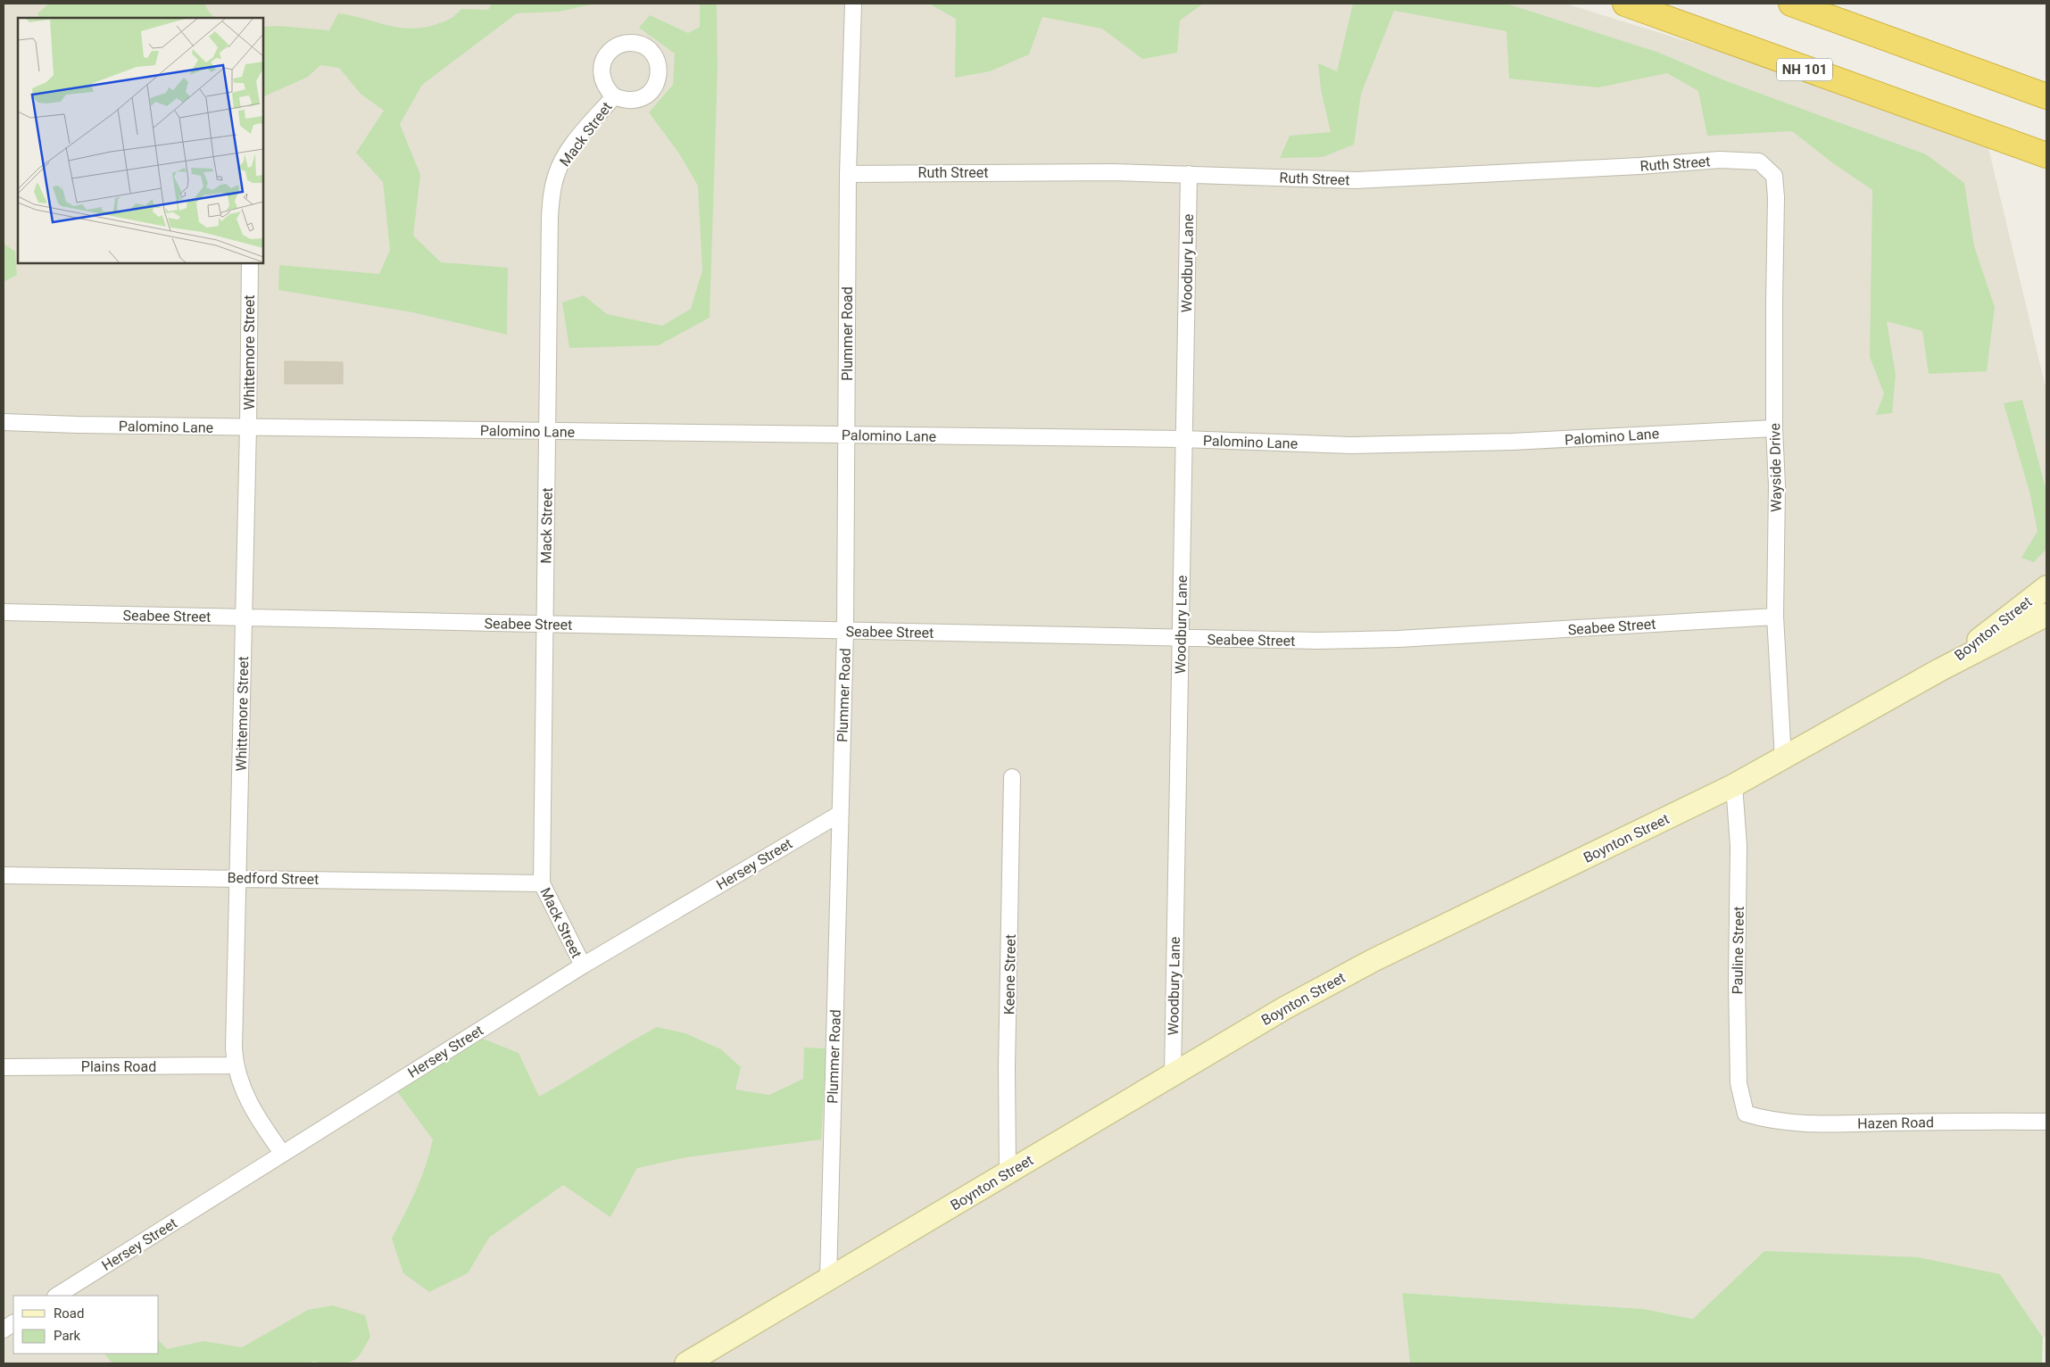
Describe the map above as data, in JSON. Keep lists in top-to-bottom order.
{
  "streets": {
    "highway": ["NH 101"],
    "street": [
      "Mack Street",
      "Ruth Street",
      "Woodbury Lane",
      "Plummer Road",
      "Whittemore Street",
      "Palomino Lane",
      "Wayside Drive",
      "Seabee Street",
      "Boynton Street",
      "Hersey Street",
      "Bedford Street",
      "Pauline Street",
      "Keene Street",
      "Plains Road",
      "Hazen Road"
    ]
  },
  "crossings": [
    ["Mack Street", "Palomino Lane"],
    ["Mack Street", "Seabee Street"],
    ["Mack Street", "Hersey Street"],
    ["Mack Street", "Bedford Street"],
    ["Ruth Street", "Woodbury Lane"],
    ["Ruth Street", "Plummer Road"],
    ["Ruth Street", "Wayside Drive"],
    ["Woodbury Lane", "Palomino Lane"],
    ["Woodbury Lane", "Seabee Street"],
    ["Woodbury Lane", "Boynton Street"],
    ["Plummer Road", "Palomino Lane"],
    ["Plummer Road", "Seabee Street"],
    ["Plummer Road", "Boynton Street"],
    ["Plummer Road", "Hersey Street"],
    ["Whittemore Street", "Palomino Lane"],
    ["Whittemore Street", "Seabee Street"],
    ["Whittemore Street", "Hersey Street"],
    ["Whittemore Street", "Bedford Street"],
    ["Whittemore Street", "Plains Road"],
    ["Palomino Lane", "Wayside Drive"],
    ["Wayside Drive", "Seabee Street"],
    ["Wayside Drive", "Boynton Street"],
    ["Boynton Street", "Pauline Street"],
    ["Boynton Street", "Keene Street"],
    ["Pauline Street", "Hazen Road"]
  ],
  "legend": ["Road", "Park"]
}
